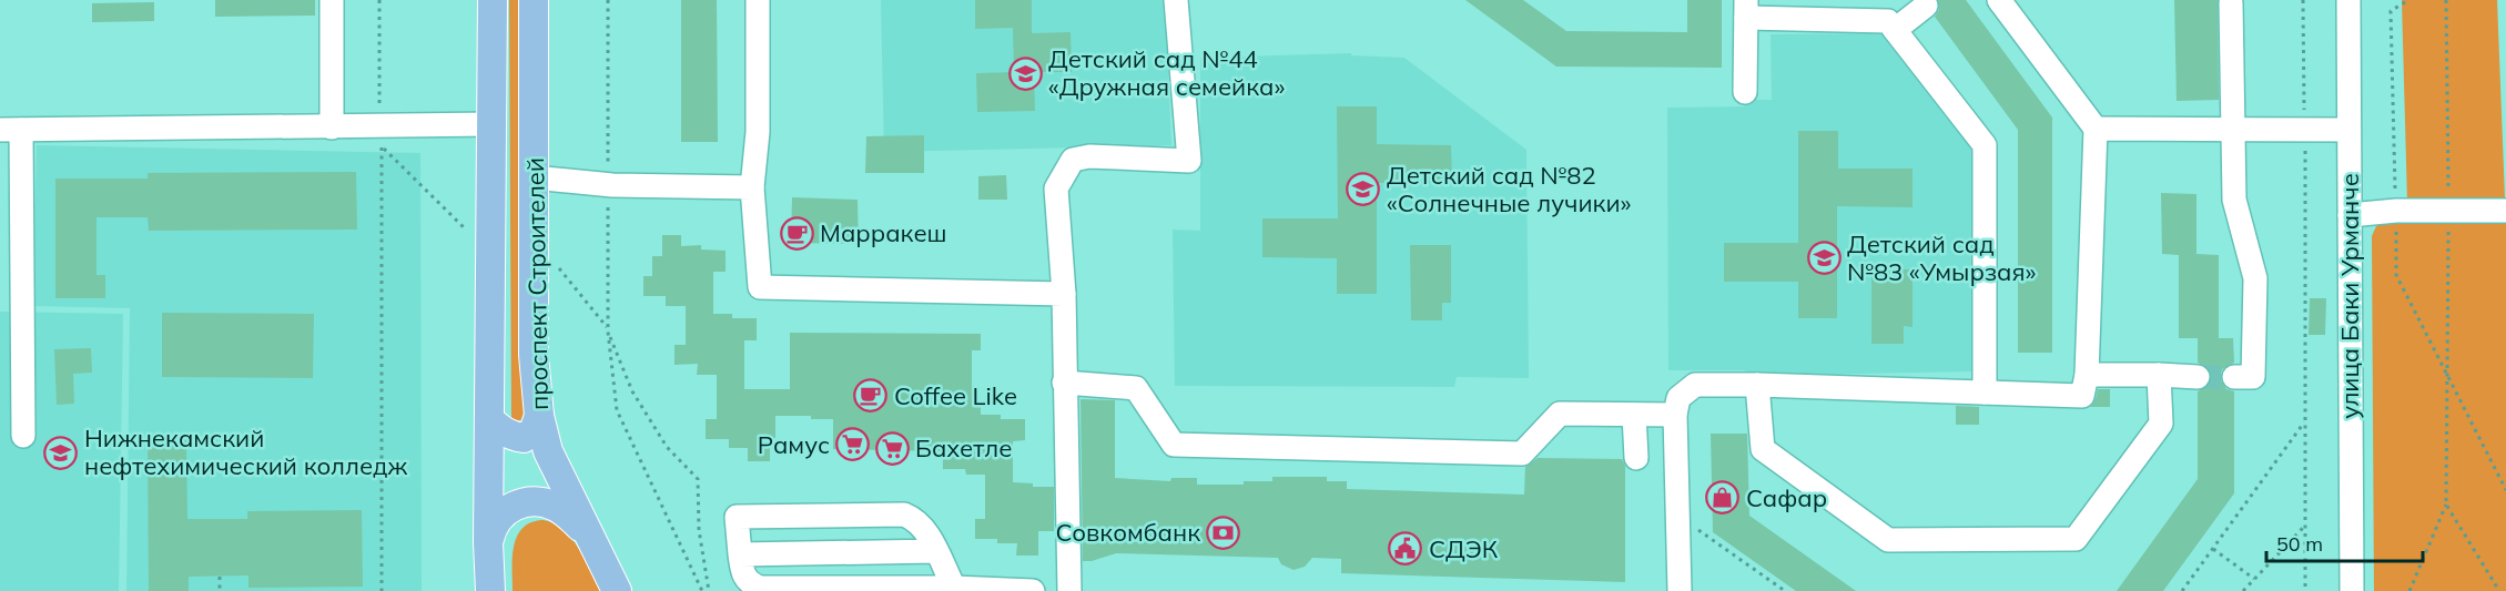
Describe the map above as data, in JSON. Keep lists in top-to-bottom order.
{
  "streets": {
    "main road": ["проспект Строителей"],
    "street": ["улица Баки Урманче"]
  },
  "places": {
    "school or university": [
      "Детский сад №44 «Дружная семейка»",
      "Детский сад №82 «Солнечные лучики»",
      "Детский сад №83 «Умырзая»",
      "Нижнекамский нефтехимический колледж"
    ],
    "cafe": ["Марракеш", "Coffee Like"],
    "supermarket": ["Рамус", "Бахетле"],
    "shop": ["Сафар"],
    "bank": ["Совкомбанк"],
    "public building": ["СДЭК"]
  },
  "scale_bar": "50 m"
}
